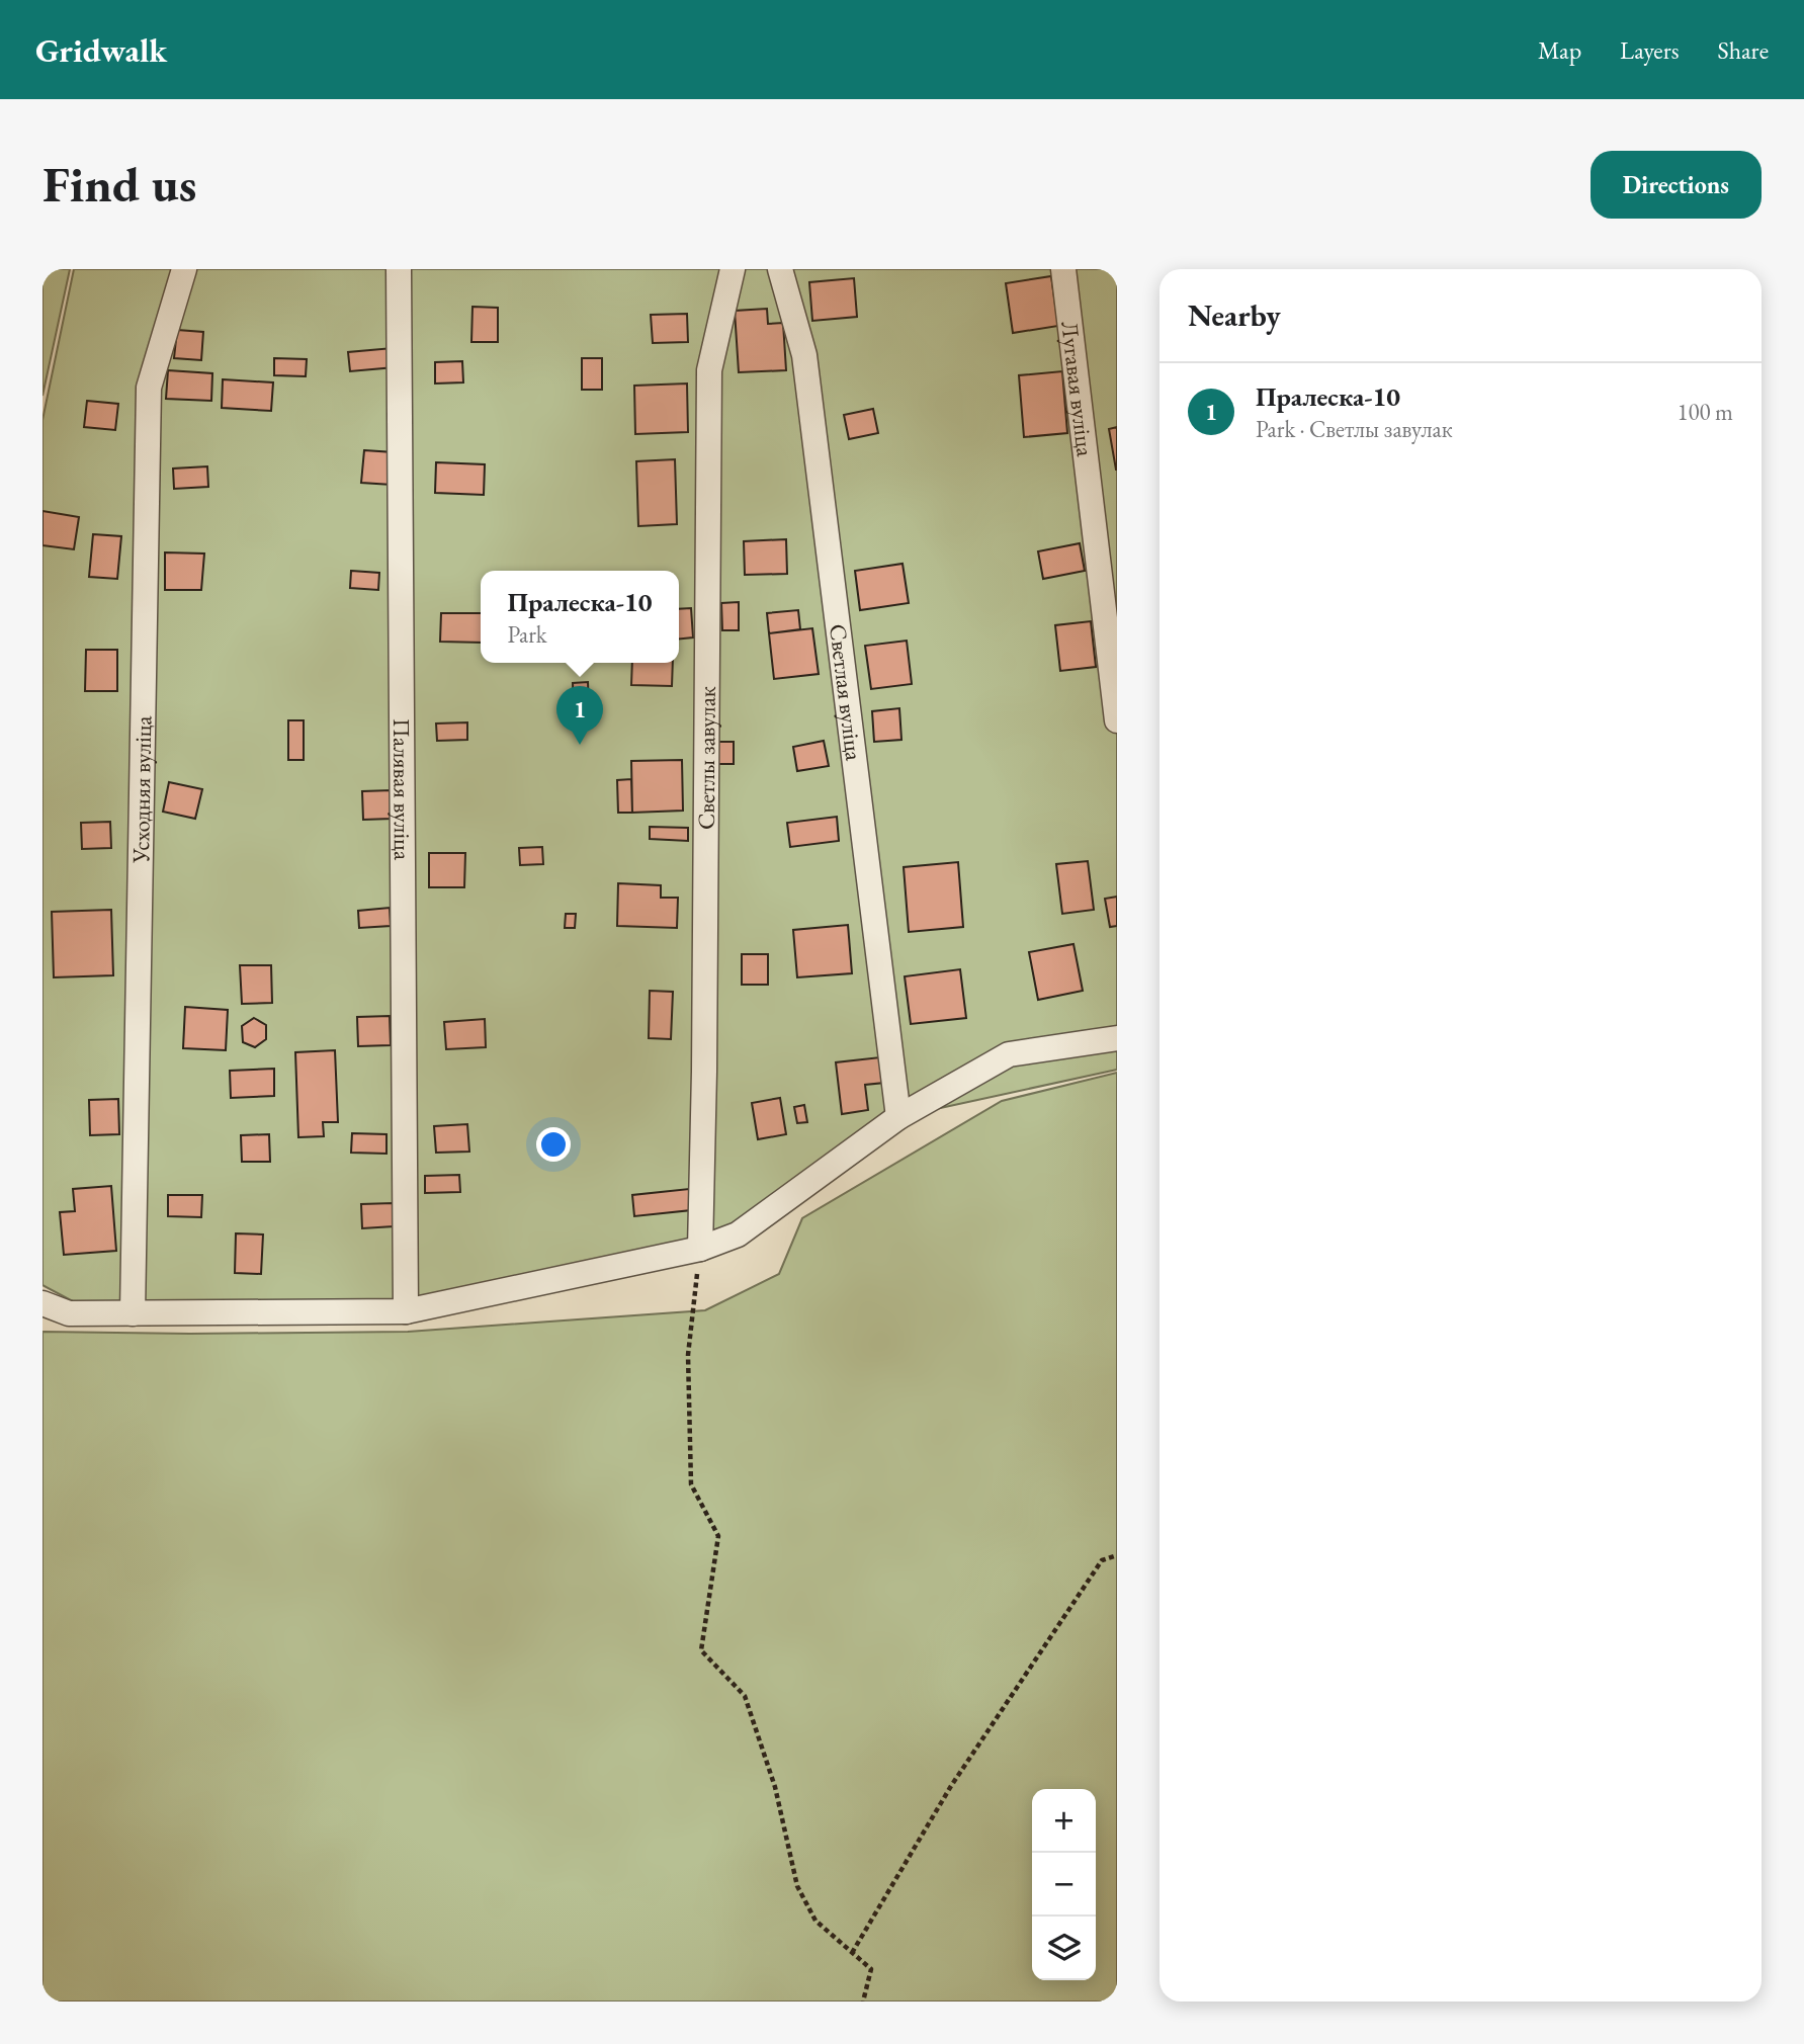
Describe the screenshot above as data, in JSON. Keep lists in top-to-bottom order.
{
  "streets": {
    "street": [
      "Лугавая вуліца",
      "Светлая вуліца",
      "Светлы завулак",
      "Усходняя вуліца",
      "Палявая вуліца"
    ]
  },
  "page": {
    "header": "Gridwalk",
    "nav": ["Map", "Layers", "Share"],
    "buttons": "Directions",
    "title": "Find us",
    "heading": "Nearby",
    "list": [
      {
        "mark": "1",
        "name": "Пралеска-10",
        "note": "Park · Светлы завулак",
        "value": "100 m"
      }
    ],
    "popup": ["Пралеска-10", "Park"],
    "pins": "1",
    "map_buttons": ["+", "−"]
  }
}
